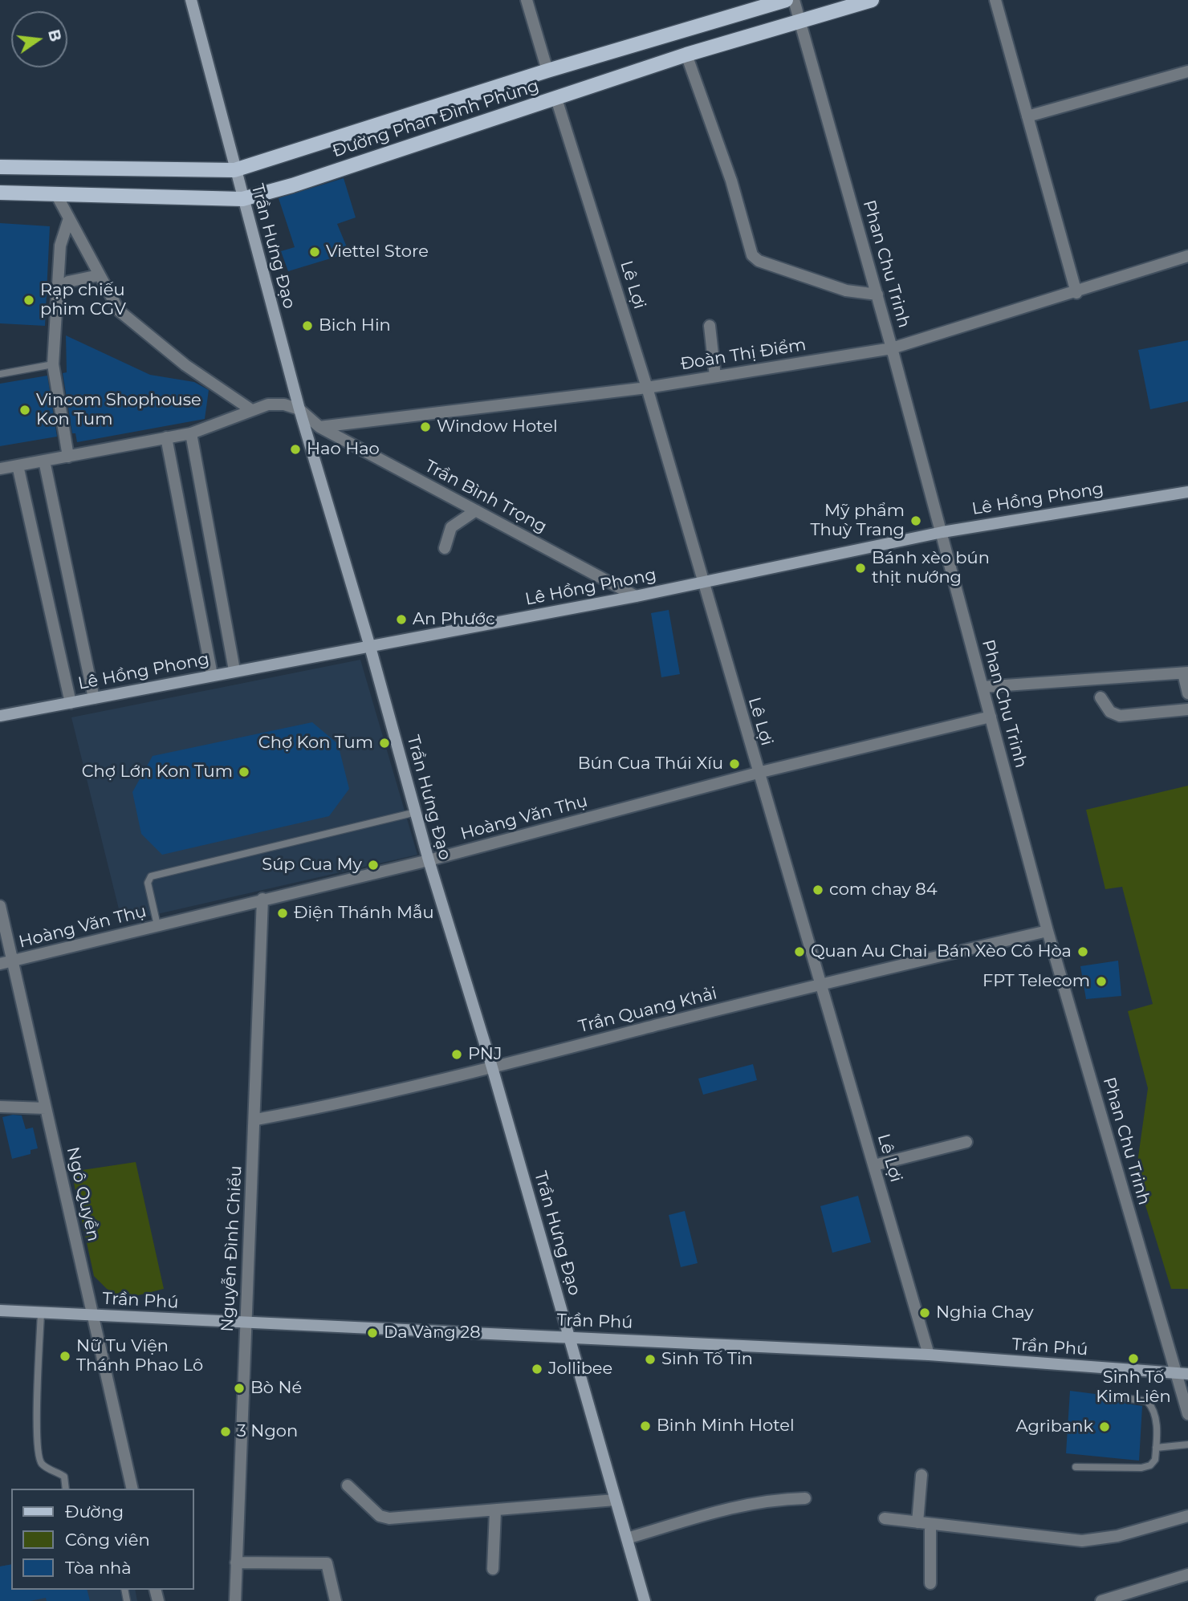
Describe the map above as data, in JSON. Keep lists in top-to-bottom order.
{
  "streets": {
    "main road": ["Đường Phan Đình Phùng"],
    "street": [
      "Trần Hưng Đạo",
      "Phan Chu Trinh",
      "Lê Lợi",
      "Đoàn Thị Điểm",
      "Trần Bình Trọng",
      "Lê Hồng Phong",
      "Hoàng Văn Thụ",
      "Trần Quang Khải",
      "Ngô Quyền",
      "Nguyễn Đình Chiểu",
      "Trần Phú"
    ]
  },
  "crossings": [
    ["Đường Phan Đình Phùng", "Trần Hưng Đạo"],
    ["Đường Phan Đình Phùng", "Phan Chu Trinh"],
    ["Đường Phan Đình Phùng", "Lê Lợi"],
    ["Trần Hưng Đạo", "Lê Hồng Phong"],
    ["Trần Hưng Đạo", "Hoàng Văn Thụ"],
    ["Trần Hưng Đạo", "Trần Quang Khải"],
    ["Trần Hưng Đạo", "Trần Phú"],
    ["Phan Chu Trinh", "Đoàn Thị Điểm"],
    ["Phan Chu Trinh", "Lê Hồng Phong"],
    ["Phan Chu Trinh", "Hoàng Văn Thụ"],
    ["Phan Chu Trinh", "Trần Quang Khải"],
    ["Phan Chu Trinh", "Trần Phú"],
    ["Lê Lợi", "Đoàn Thị Điểm"],
    ["Lê Lợi", "Lê Hồng Phong"],
    ["Lê Lợi", "Hoàng Văn Thụ"],
    ["Lê Lợi", "Trần Quang Khải"],
    ["Lê Lợi", "Trần Phú"],
    ["Đoàn Thị Điểm", "Trần Bình Trọng"],
    ["Trần Bình Trọng", "Lê Hồng Phong"],
    ["Hoàng Văn Thụ", "Ngô Quyền"],
    ["Hoàng Văn Thụ", "Nguyễn Đình Chiểu"],
    ["Trần Quang Khải", "Nguyễn Đình Chiểu"],
    ["Ngô Quyền", "Trần Phú"],
    ["Nguyễn Đình Chiểu", "Trần Phú"]
  ],
  "places": [
    "Viettel Store",
    "Rạp chiếu phim CGV",
    "Bich Hin",
    "Vincom Shophouse Kon Tum",
    "Window Hotel",
    "Hao Hao",
    "Mỹ phẩm Thuỳ Trang",
    "Bánh xèo bún thịt nướng",
    "An Phước",
    "Chợ Kon Tum",
    "Bún Cua Thúi Xíu",
    "Chợ Lớn Kon Tum",
    "Súp Cua My",
    "com chay 84",
    "Điện Thánh Mẫu",
    "Quan Au Chai",
    "Bán Xèo Cô Hòa",
    "FPT Telecom",
    "PNJ",
    "Nghia Chay",
    "Da Vàng 28",
    "Nữ Tu Viện Thánh Phao Lô",
    "Sinh Tố Kim Liên",
    "Sinh Tố Tin",
    "Jollibee",
    "Bò Né",
    "Binh Minh Hotel",
    "Agribank",
    "3 Ngon"
  ],
  "legend": ["Đường", "Công viên", "Tòa nhà"],
  "north": "right"
}
